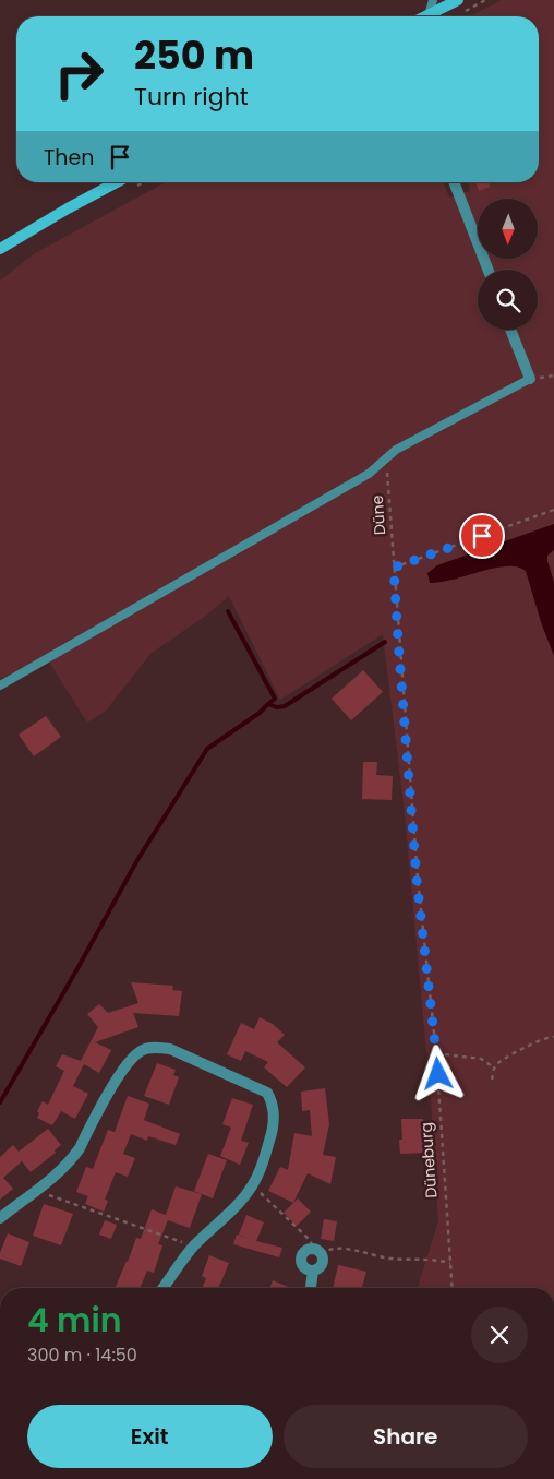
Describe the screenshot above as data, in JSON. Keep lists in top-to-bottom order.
{
  "streets": {
    "path": ["Düne", "Düneburg"]
  },
  "crossings": [
    ["Düne", "Düneburg"]
  ],
  "north": "bottom",
  "page": {
    "turn": ["250 m", "Turn right"],
    "then": "Then",
    "heading": ["4 min", "300 m · 14:50"],
    "buttons": ["Exit", "Share"]
  }
}
